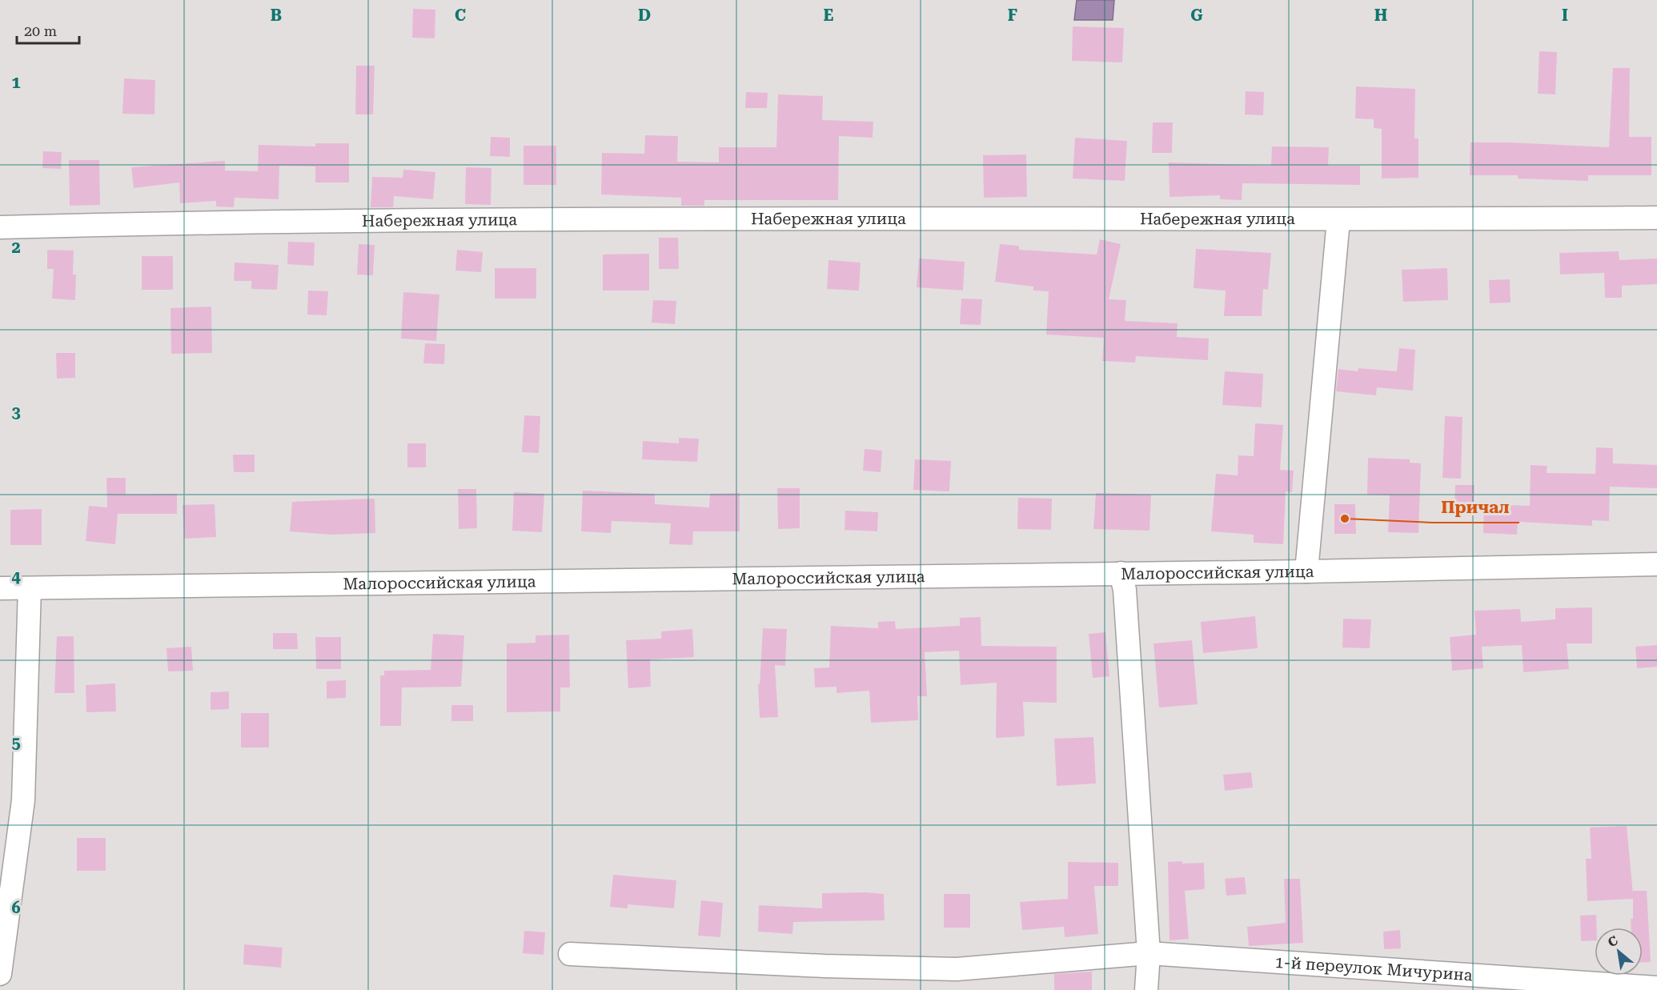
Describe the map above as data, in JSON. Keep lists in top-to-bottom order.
{
  "streets": {
    "street": ["Набережная улица", "Малороссийская улица", "1-й переулок Мичурина"]
  },
  "places": ["Причал"],
  "scale_bar": "20 m",
  "north": "top left",
  "grid": {
    "columns": [
      "B",
      "C",
      "D",
      "E",
      "F",
      "G",
      "H",
      "I"
    ],
    "rows": [
      "1",
      "2",
      "3",
      "4",
      "5",
      "6"
    ]
  }
}
